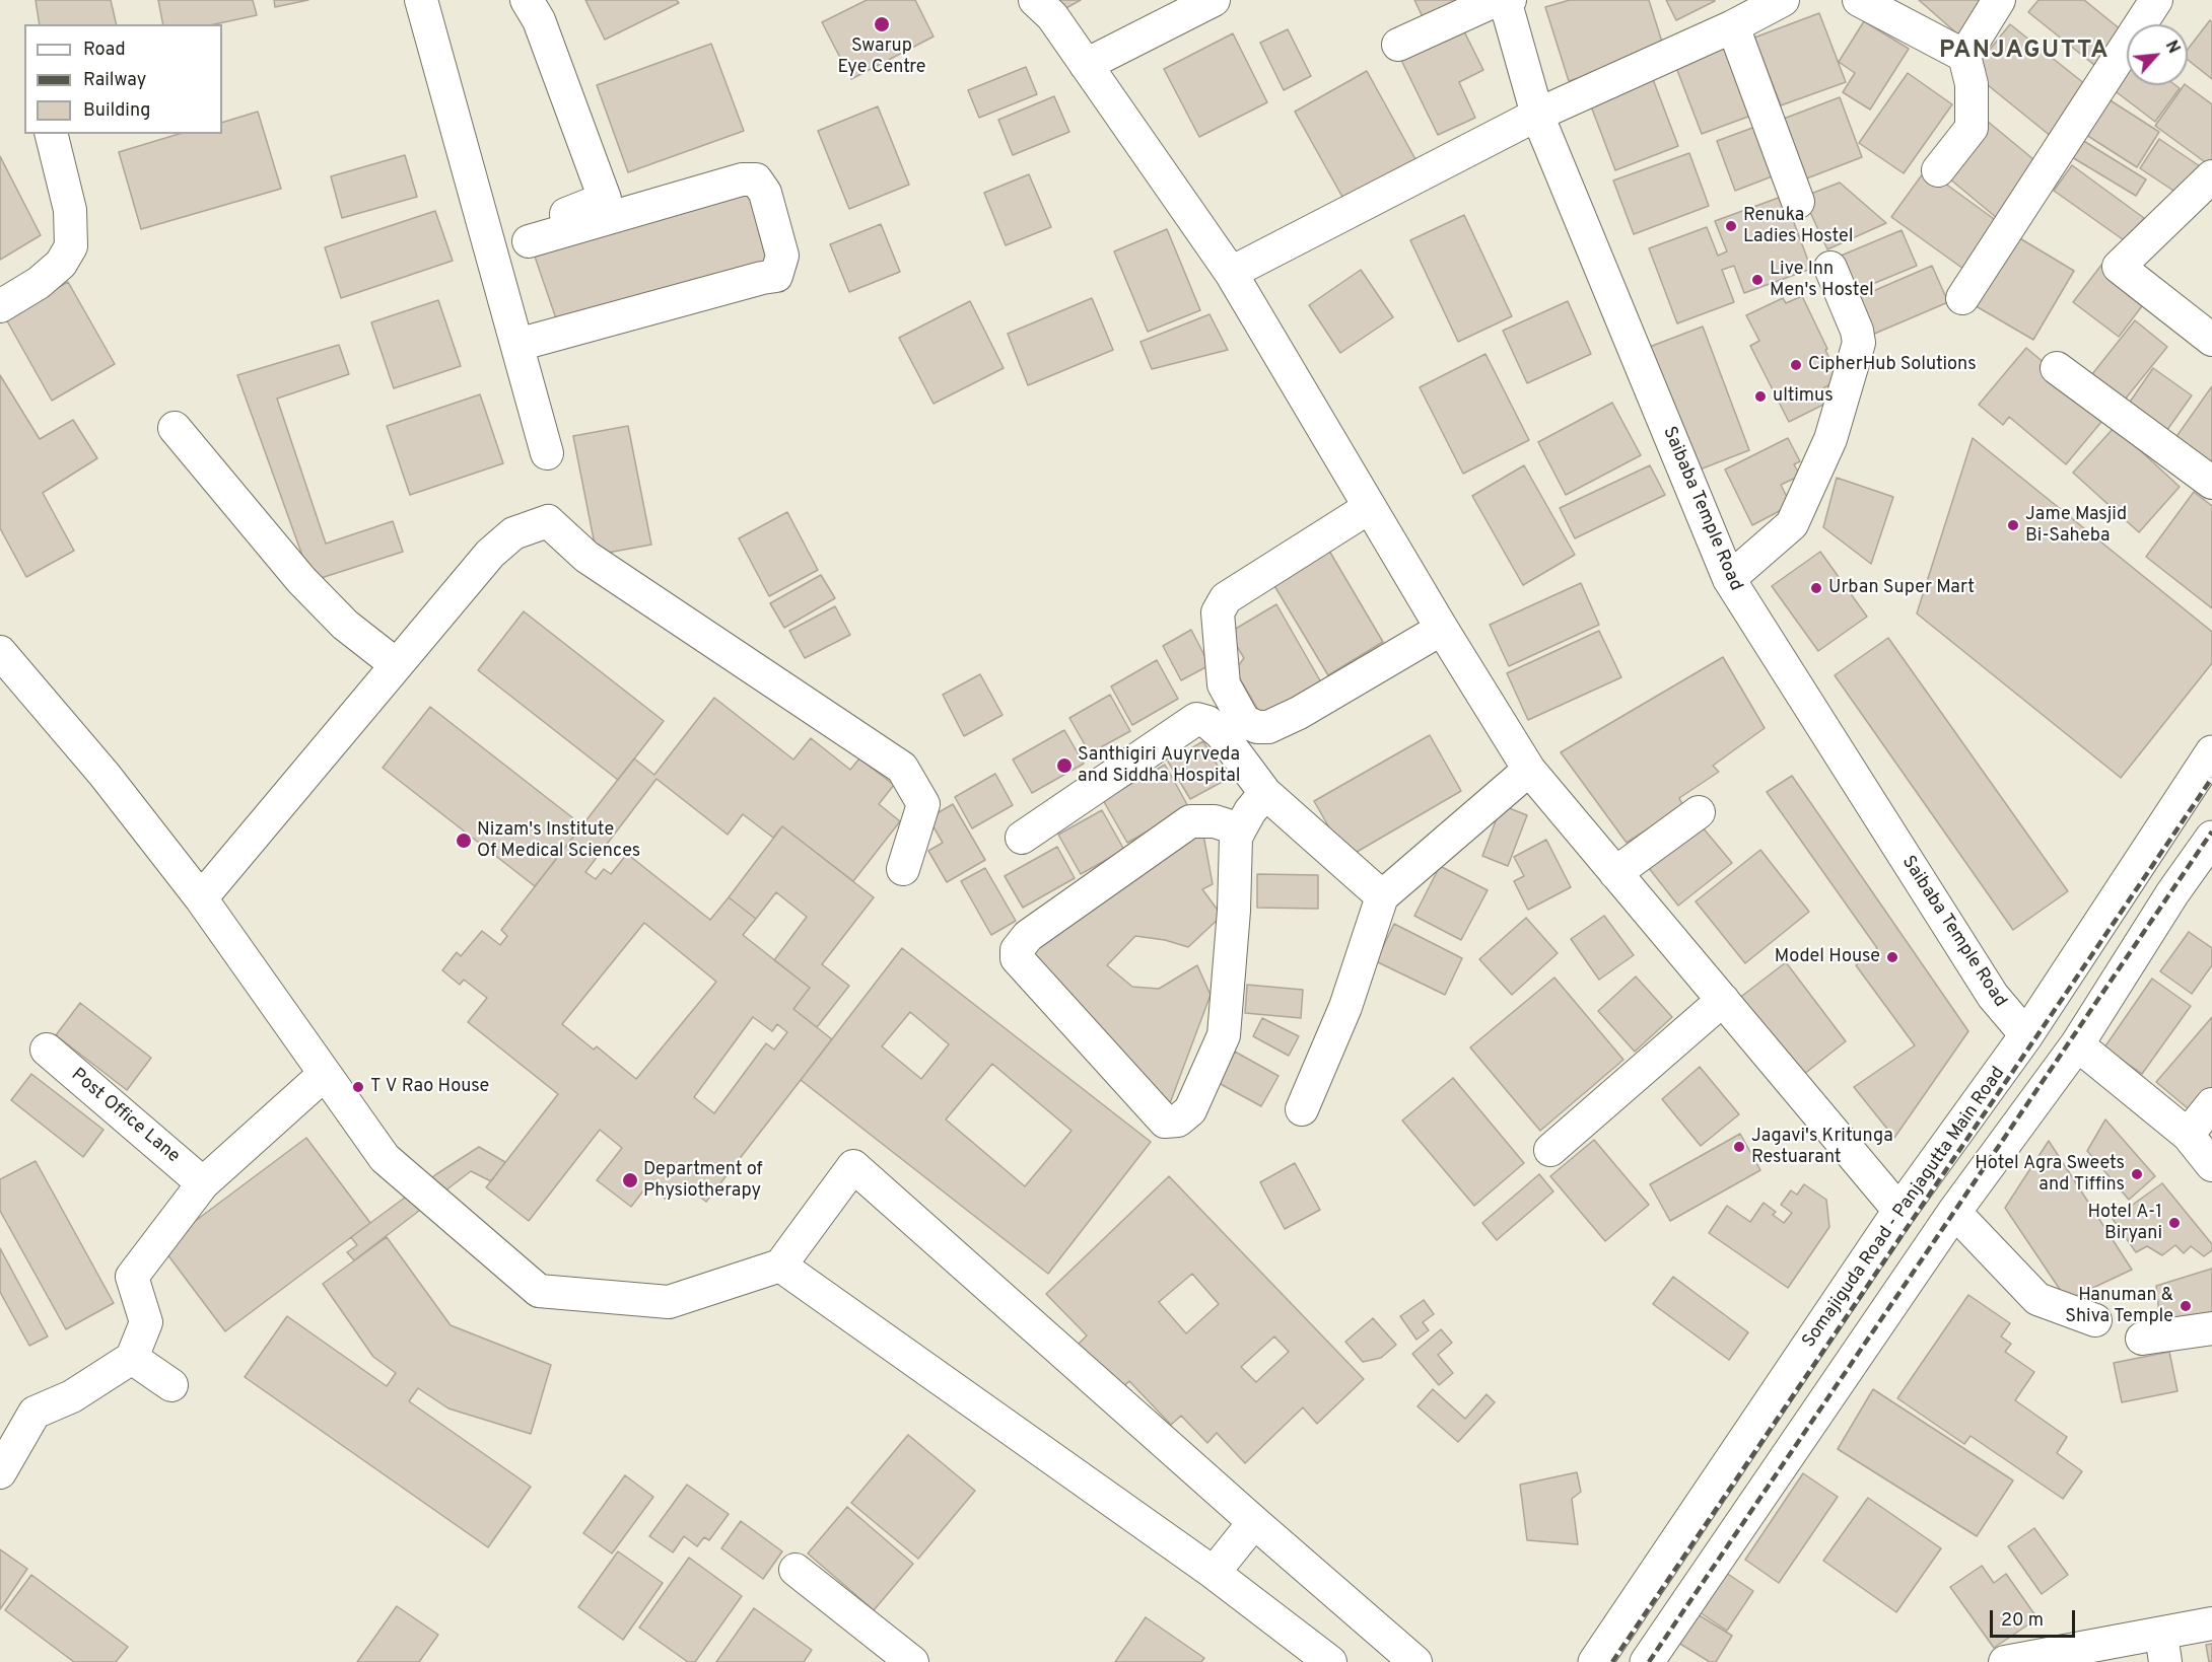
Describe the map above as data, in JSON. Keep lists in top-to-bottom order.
{
  "streets": {
    "highway": ["Somajiguda Road - Panjagutta Main Road"],
    "street": ["Saibaba Temple Road", "Post Office Lane"]
  },
  "crossings": [
    ["Saibaba Temple Road", "Somajiguda Road - Panjagutta Main Road"]
  ],
  "districts": ["PANJAGUTTA"],
  "places": [
    "Swarup Eye Centre",
    "Renuka Ladies Hostel",
    "Live Inn Men's Hostel",
    "CipherHub Solutions",
    "ultimus",
    "Jame Masjid Bi-Saheba",
    "Urban Super Mart",
    "Santhigiri Auyrveda and Siddha Hospital",
    "Nizam's Institute Of Medical Sciences",
    "Model House",
    "T V Rao House",
    "Jagavi's Kritunga Restuarant",
    "Hotel Agra Sweets and Tiffins",
    "Department of Physiotherapy",
    "Hotel A-1 Biryani",
    "Hanuman & Shiva Temple"
  ],
  "legend": ["Road", "Railway", "Building"],
  "scale_bar": "20 m",
  "north": "top right"
}
